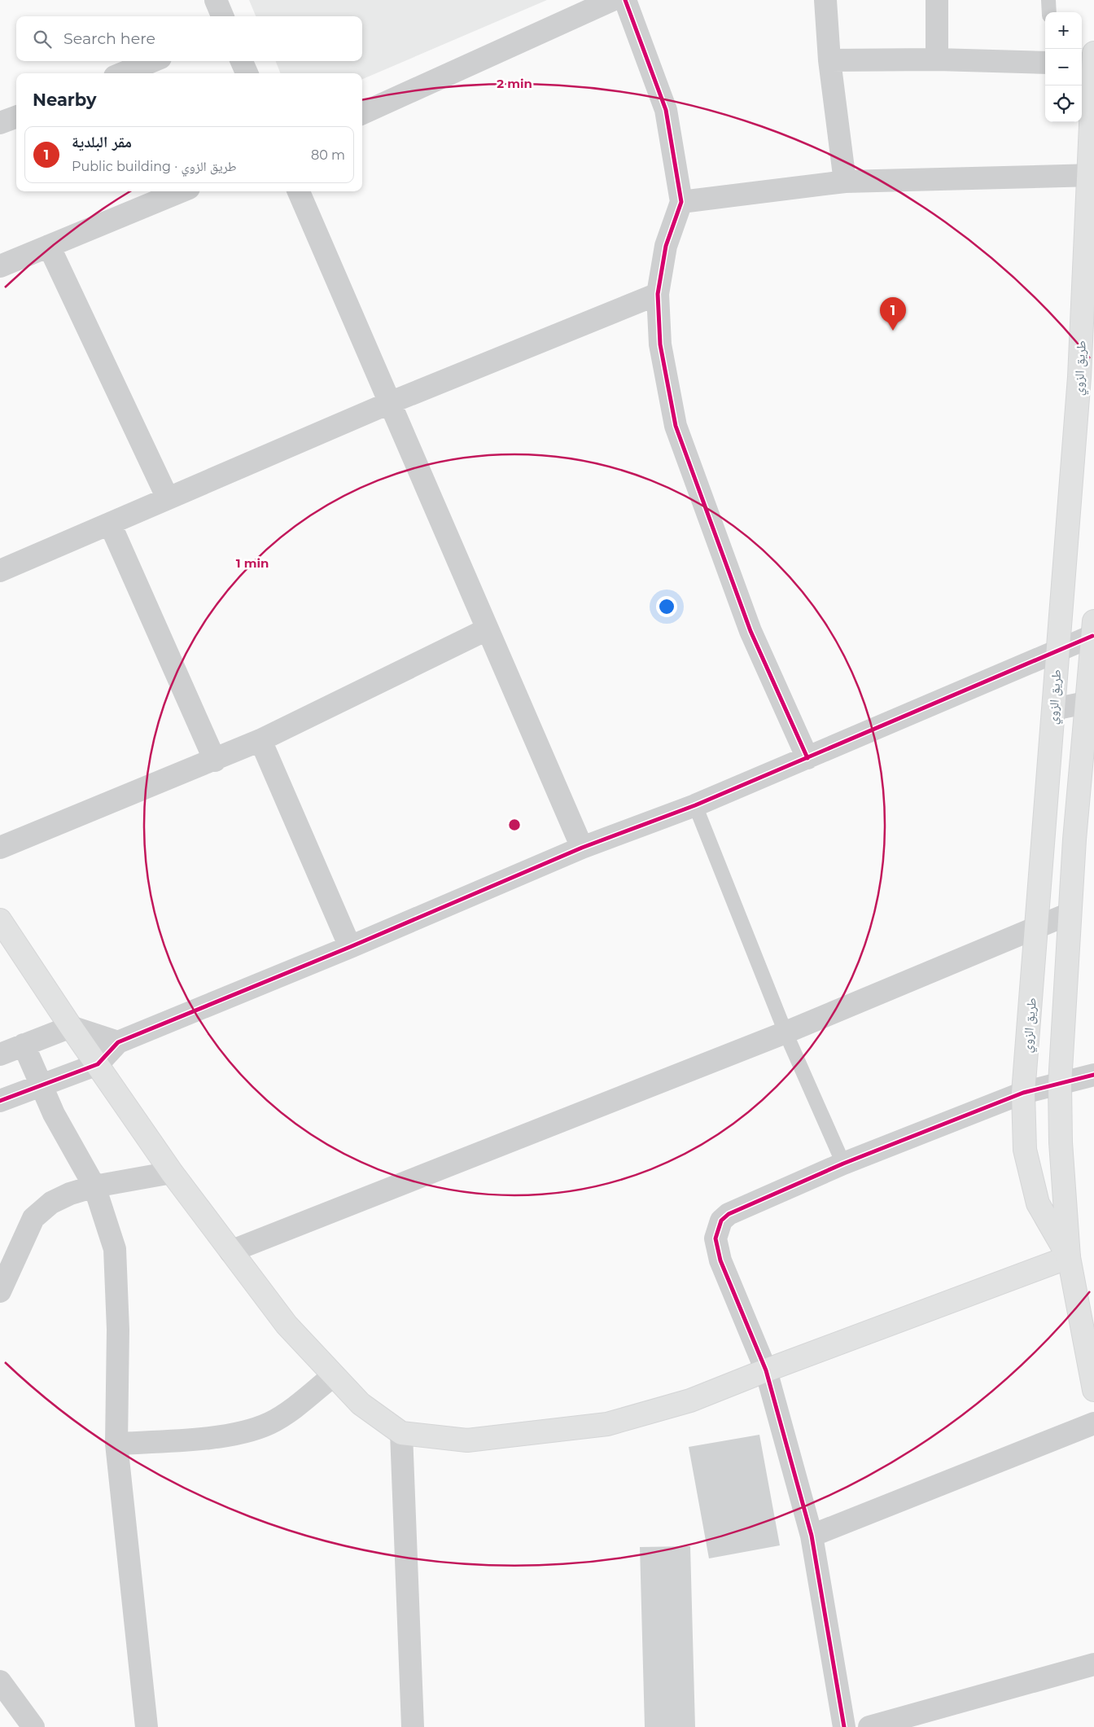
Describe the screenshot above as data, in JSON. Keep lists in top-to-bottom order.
{
  "streets": {
    "main road": ["طريق الزوي"]
  },
  "page": {
    "map_buttons": ["+", "−"],
    "search": "Search here",
    "heading": "Nearby",
    "list": [
      {
        "mark": "1",
        "name": "مقر البلدية",
        "note": "Public building · طريق الزوي",
        "value": "80 m"
      }
    ],
    "pins": "1"
  },
  "rings": ["2 min", "1 min"]
}
